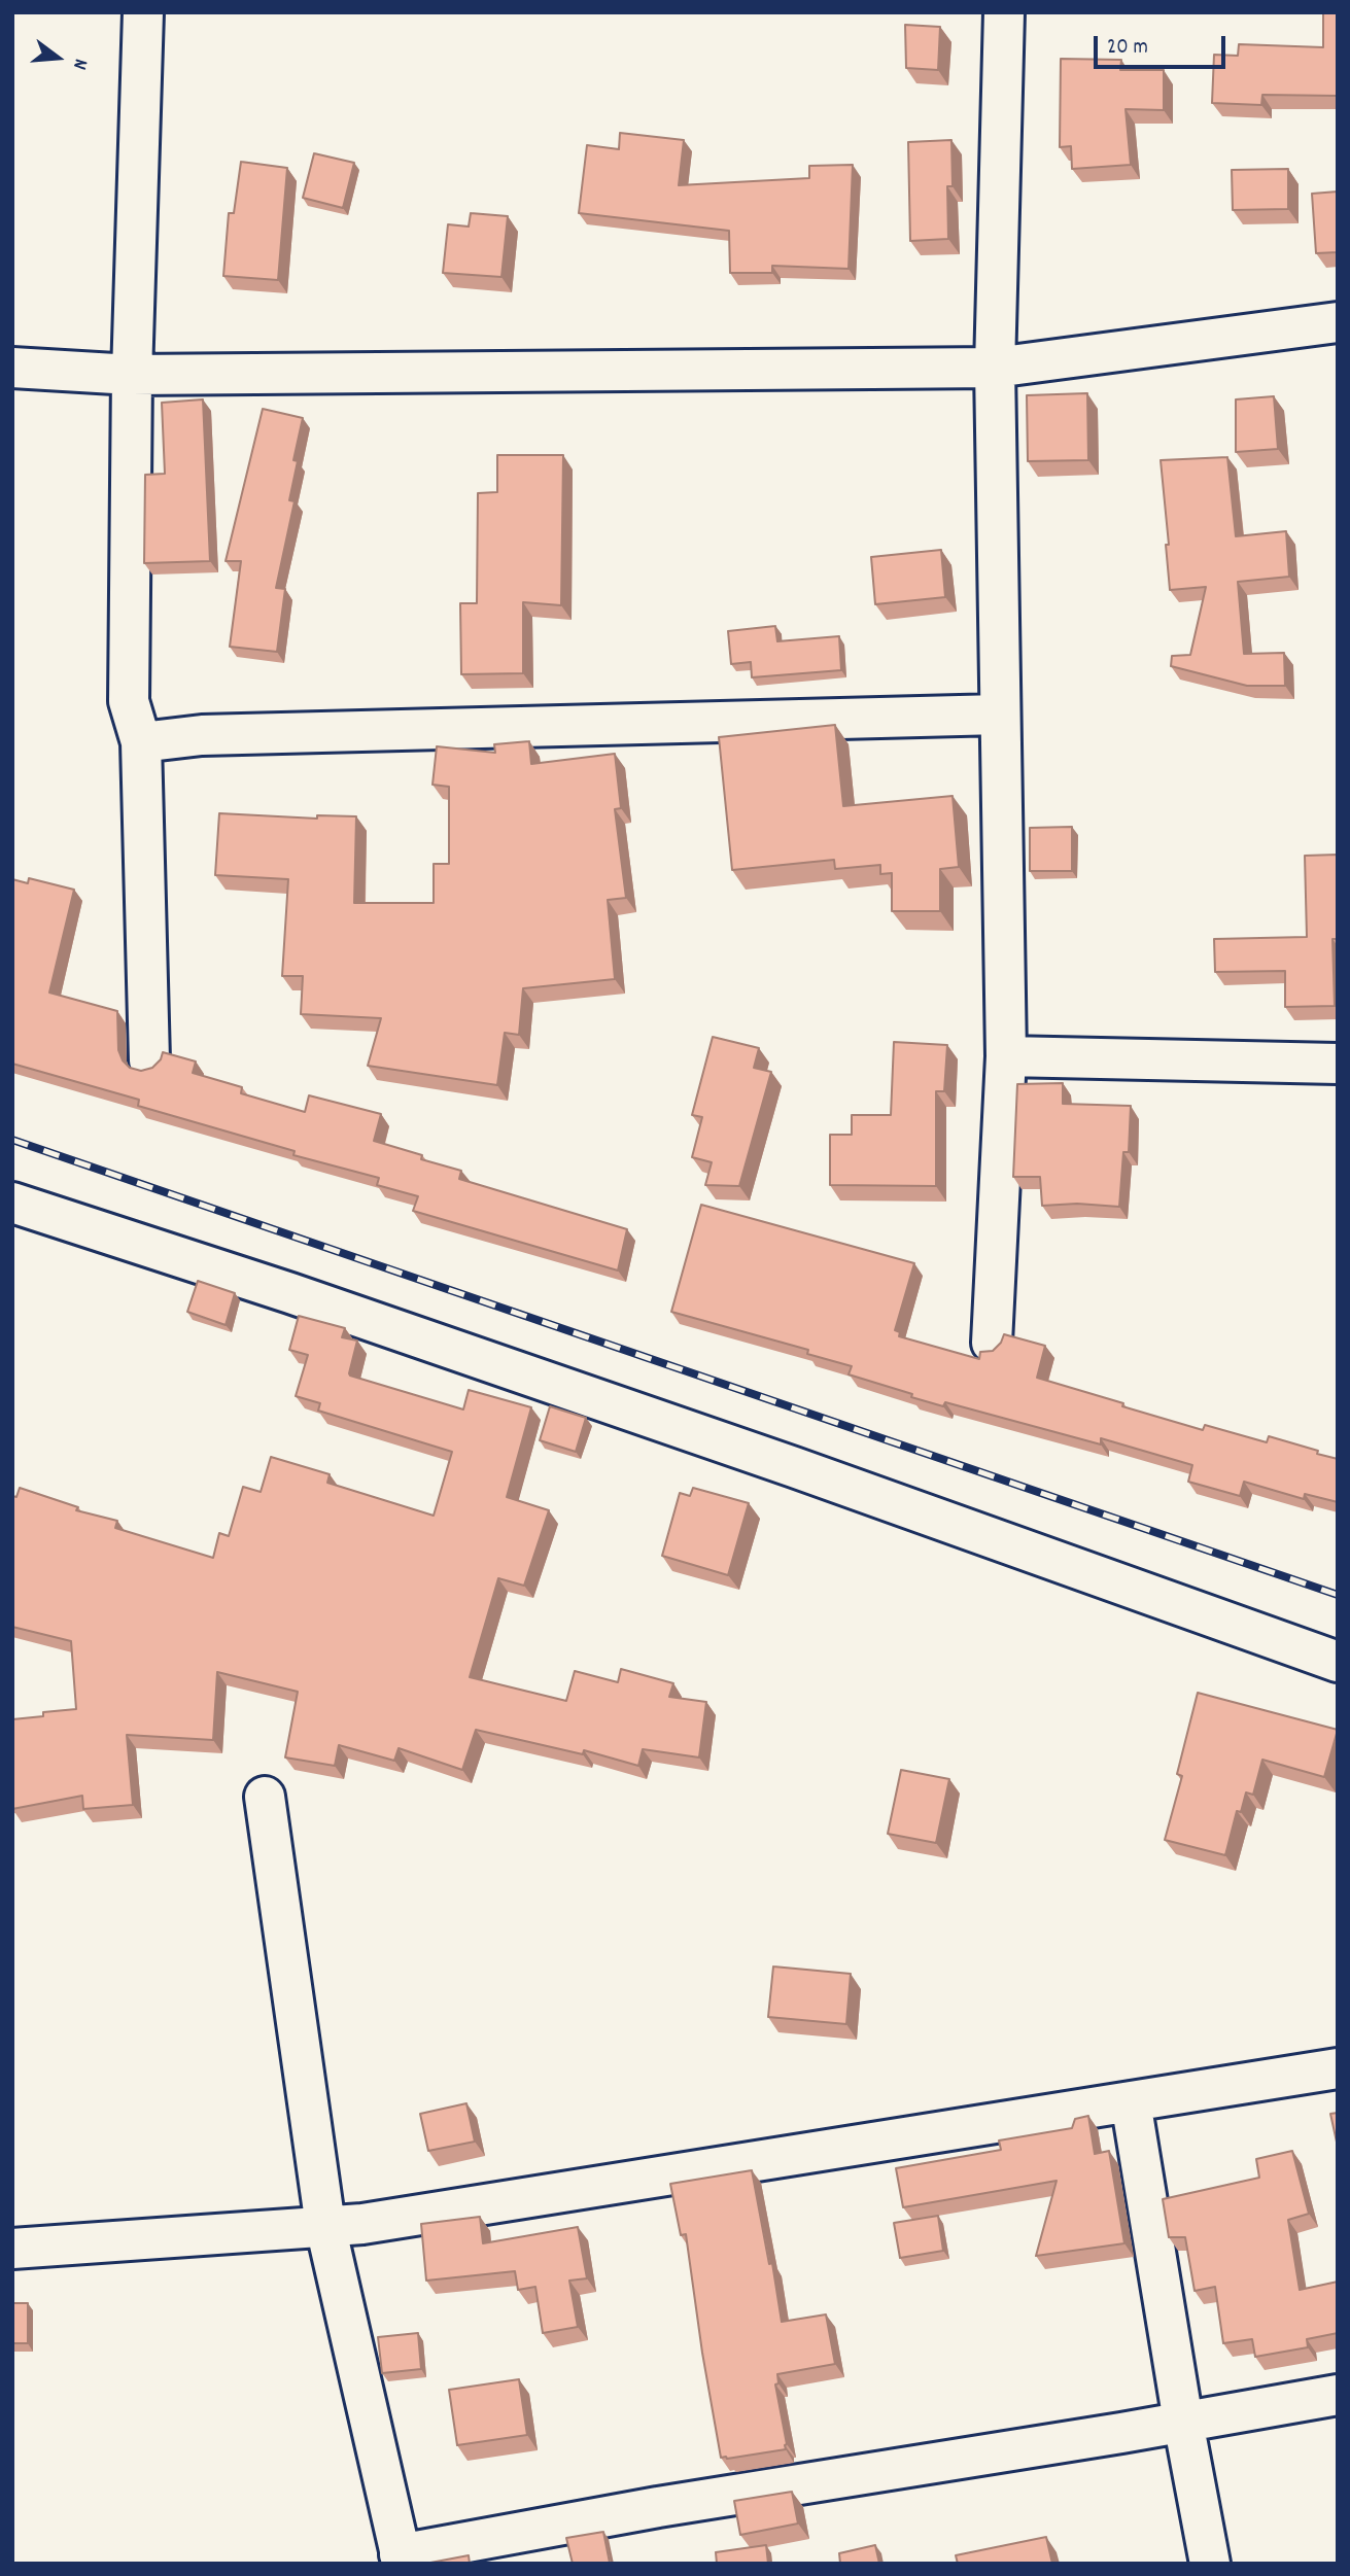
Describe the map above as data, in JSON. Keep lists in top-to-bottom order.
{
  "scale_bar": "20 m",
  "north": "right"
}
